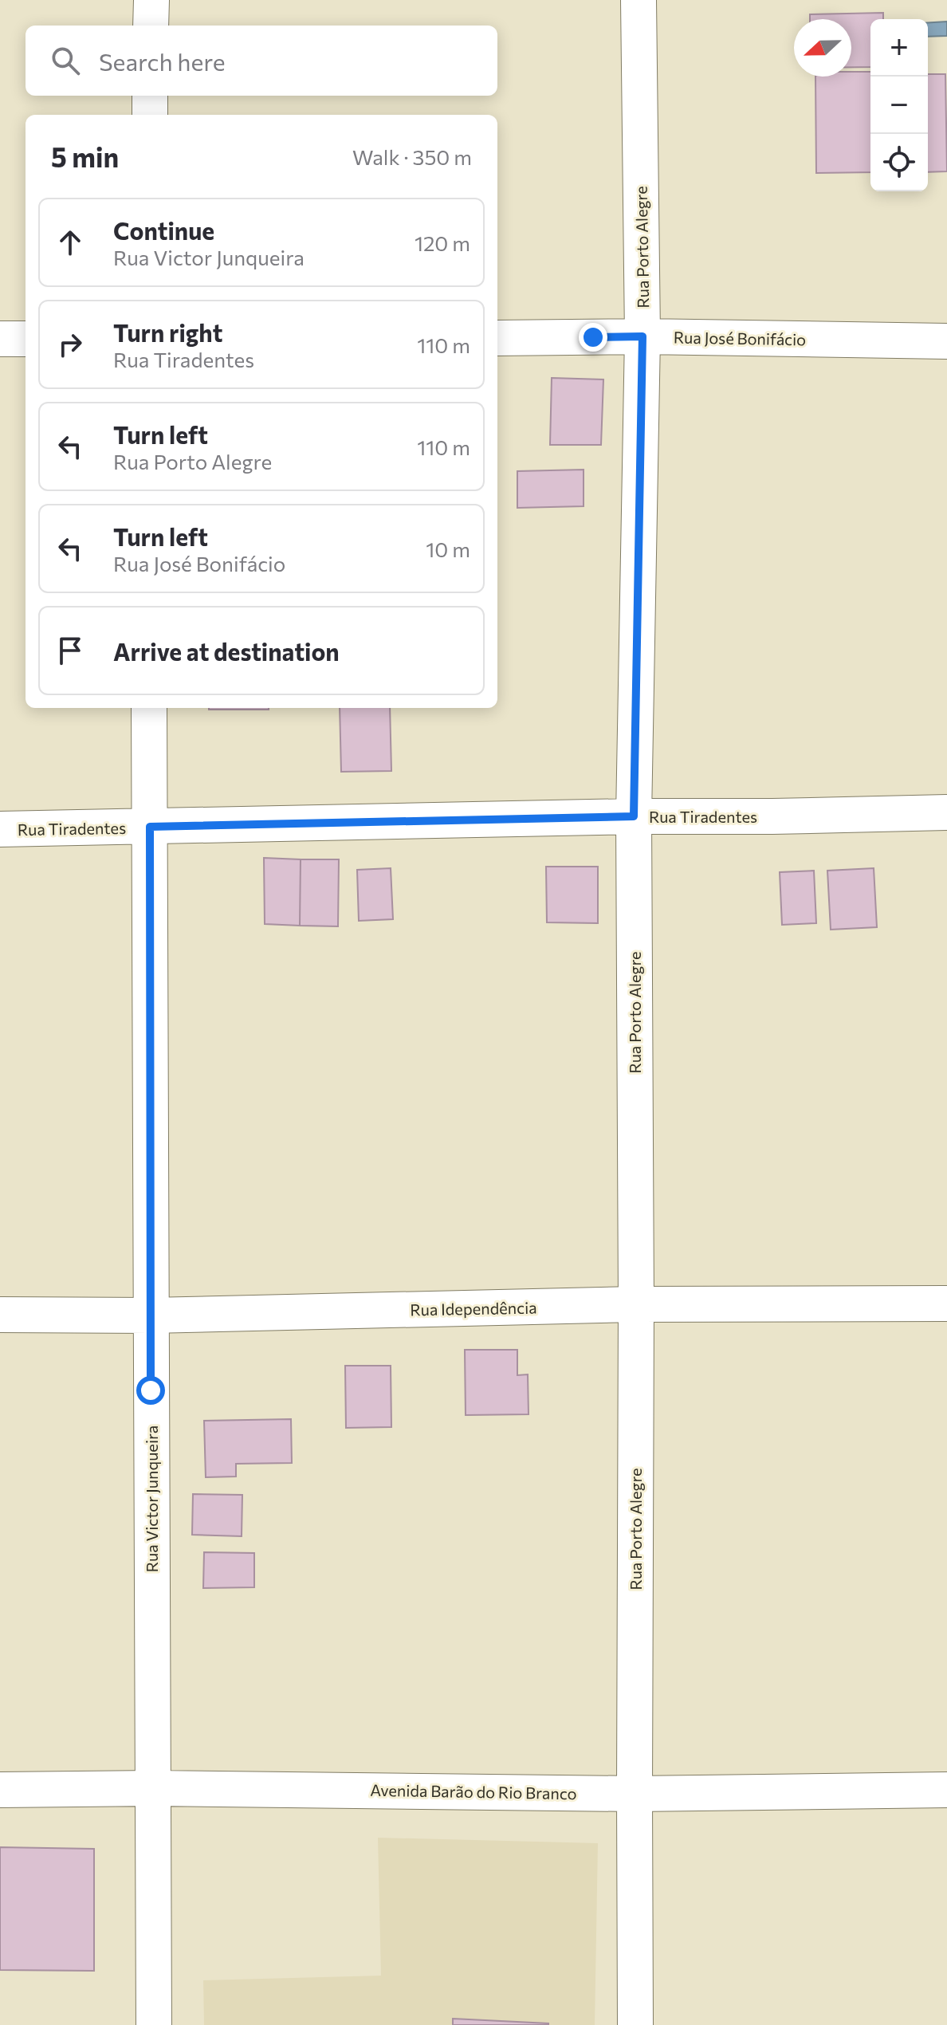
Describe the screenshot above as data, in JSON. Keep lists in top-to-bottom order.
{
  "streets": {
    "street": [
      "Rua Porto Alegre",
      "Rua José Bonifácio",
      "Rua Tiradentes",
      "Rua Idependência",
      "Rua Victor Junqueira",
      "Avenida Barão do Rio Branco"
    ]
  },
  "crossings": [
    ["Rua Porto Alegre", "Rua José Bonifácio"],
    ["Rua Porto Alegre", "Rua Tiradentes"],
    ["Rua Porto Alegre", "Rua Idependência"],
    ["Rua Porto Alegre", "Avenida Barão do Rio Branco"],
    ["Rua Tiradentes", "Rua Victor Junqueira"],
    ["Rua Idependência", "Rua Victor Junqueira"],
    ["Rua Victor Junqueira", "Avenida Barão do Rio Branco"]
  ],
  "north": "left",
  "page": {
    "map_buttons": ["+", "−"],
    "search": "Search here",
    "heading": ["5 min", "Walk · 350 m"],
    "list": [
      ["Continue", "Rua Victor Junqueira", "120 m"],
      ["Turn right", "Rua Tiradentes", "110 m"],
      ["Turn left", "Rua Porto Alegre", "110 m"],
      ["Turn left", "Rua José Bonifácio", "10 m"],
      "Arrive at destination"
    ]
  }
}
